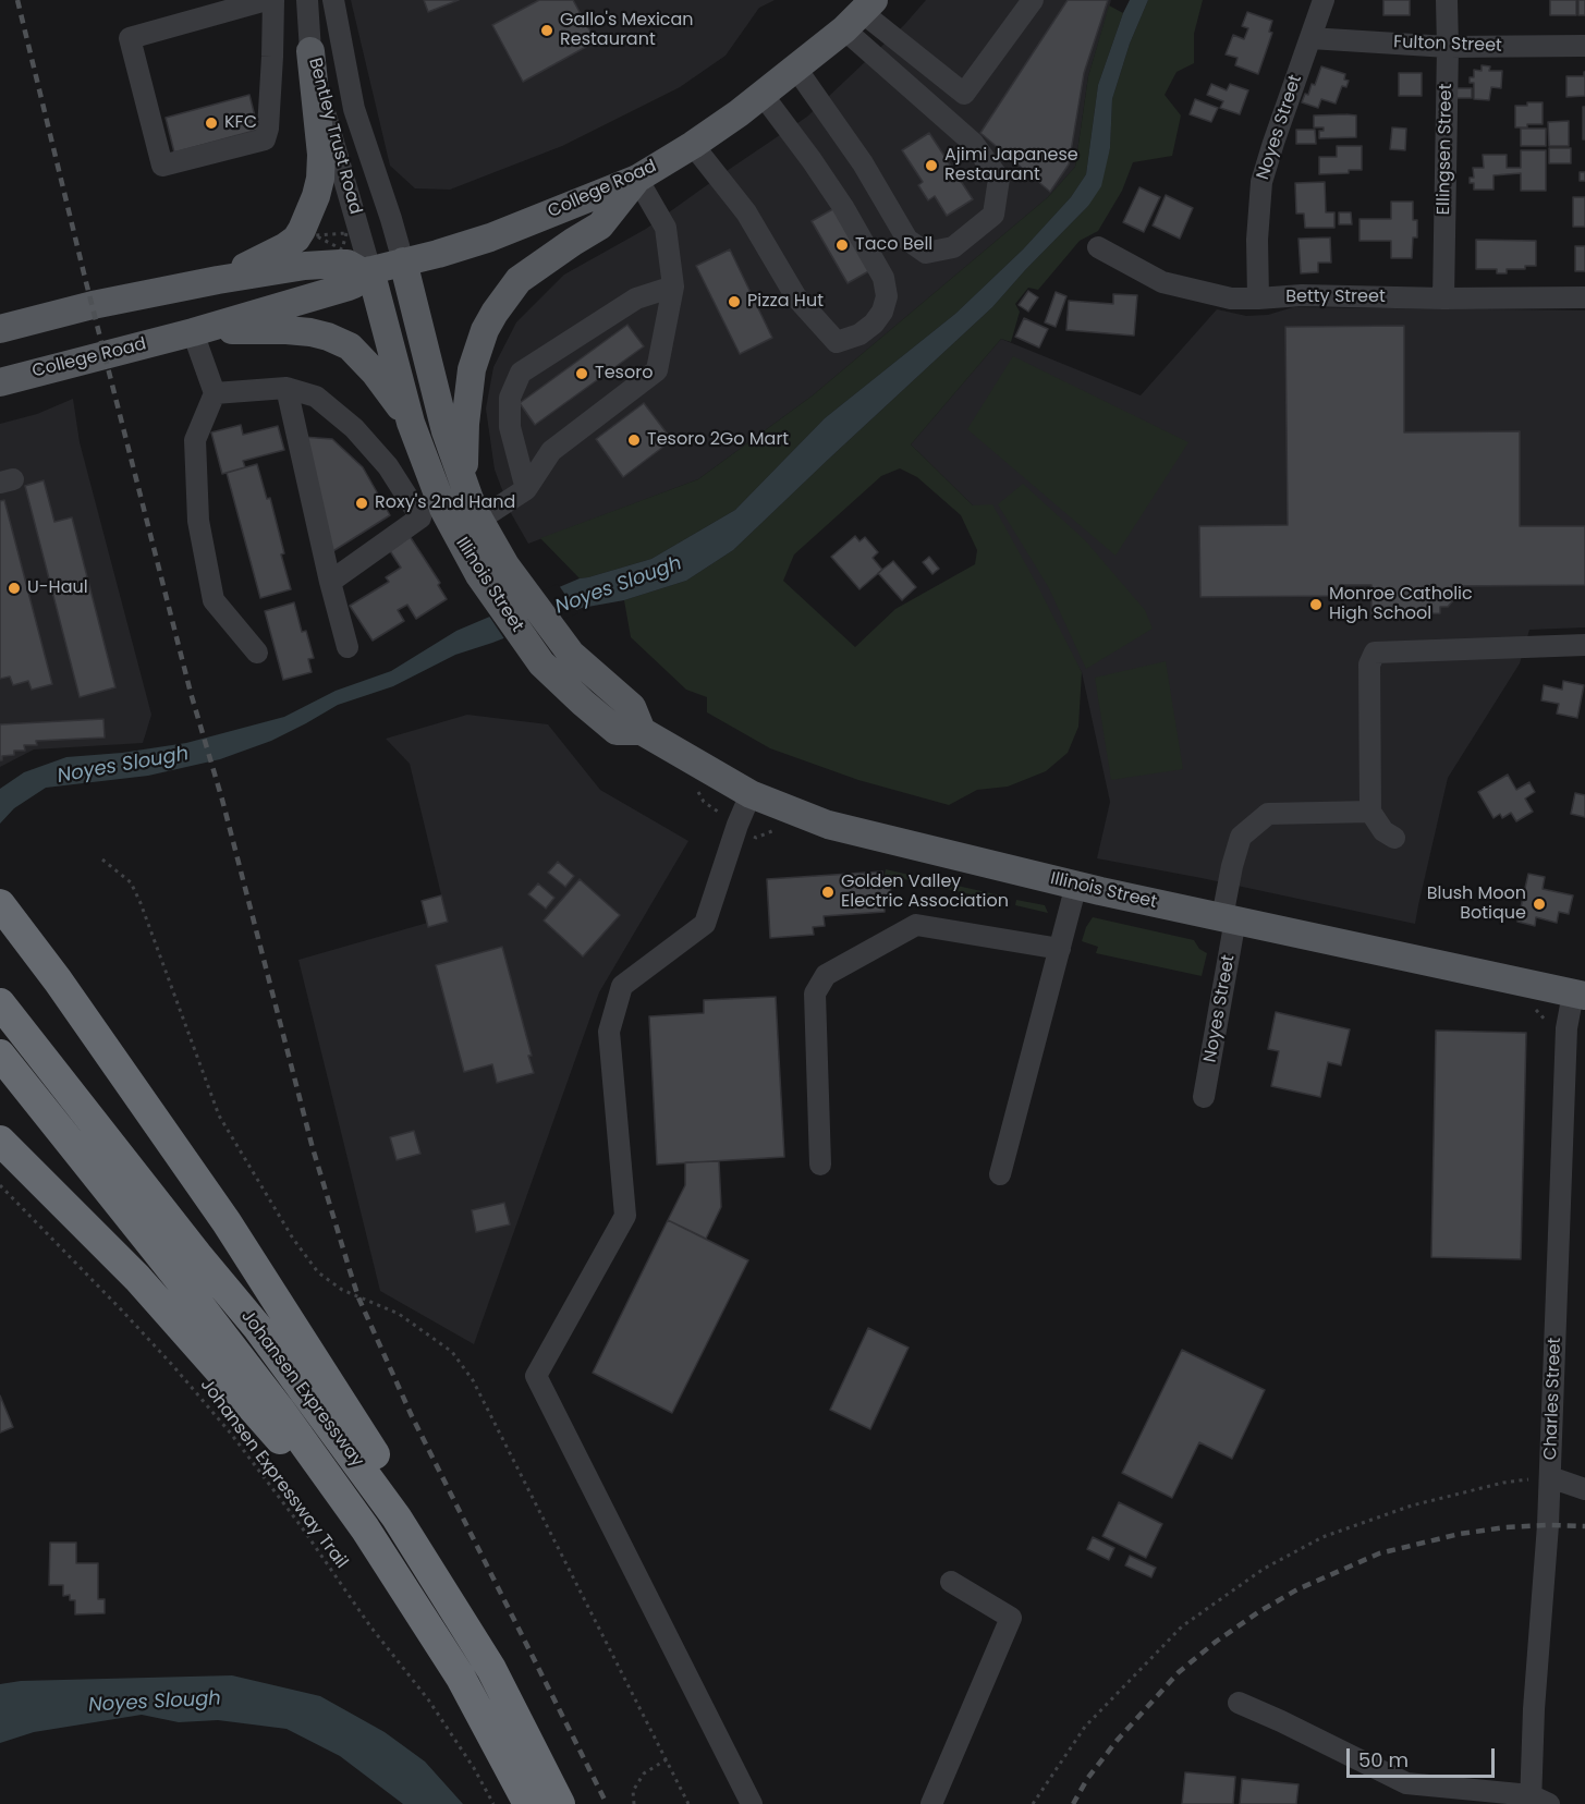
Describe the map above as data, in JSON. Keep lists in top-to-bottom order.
{
  "streets": {
    "highway": ["Johansen Expressway"],
    "main road": ["College Road", "Illinois Street"],
    "street": [
      "Fulton Street",
      "Noyes Street",
      "Bentley Trust Road",
      "Ellingsen Street",
      "Betty Street",
      "Charles Street"
    ],
    "path": ["Johansen Expressway Trail"]
  },
  "crossings": [
    ["Fulton Street", "Noyes Street"],
    ["Fulton Street", "Ellingsen Street"],
    ["Noyes Street", "Betty Street"],
    ["Noyes Street", "Illinois Street"],
    ["Bentley Trust Road", "College Road"],
    ["Bentley Trust Road", "Illinois Street"],
    ["Ellingsen Street", "Betty Street"],
    ["College Road", "Illinois Street"],
    ["Illinois Street", "Charles Street"]
  ],
  "water": ["Noyes Slough"],
  "places": [
    "Gallo's Mexican Restaurant",
    "KFC",
    "Ajimi Japanese Restaurant",
    "Taco Bell",
    "Pizza Hut",
    "Tesoro",
    "Tesoro 2Go Mart",
    "Roxy's 2nd Hand",
    "U-Haul",
    "Monroe Catholic High School",
    "Golden Valley Electric Association",
    "Blush Moon Botique"
  ],
  "scale_bar": "50 m"
}
